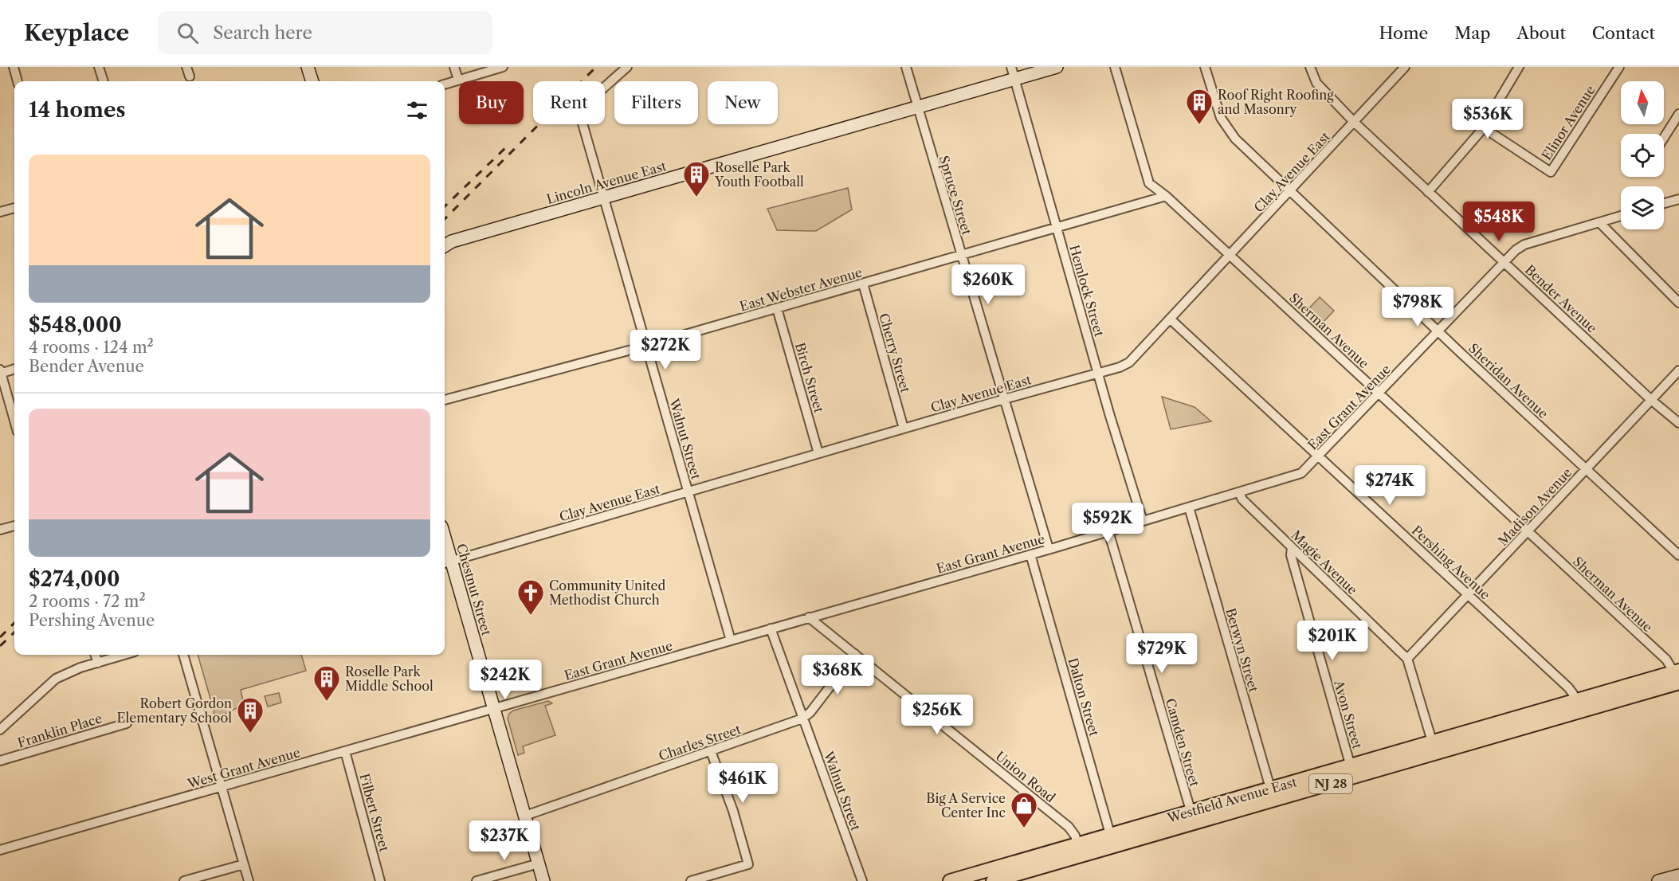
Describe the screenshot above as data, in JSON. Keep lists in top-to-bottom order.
{
  "streets": {
    "main road": ["NJ 28", "Westfield Avenue East"],
    "street": [
      "Elinor Avenue",
      "Clay Avenue East",
      "Lincoln Avenue East",
      "Spruce Street",
      "East Webster Avenue",
      "Hemlock Street",
      "Bender Avenue",
      "Sherman Avenue",
      "Cherry Street",
      "Birch Street",
      "Sheridan Avenue",
      "East Grant Avenue",
      "Walnut Street",
      "Madison Avenue",
      "Magie Avenue",
      "Pershing Avenue",
      "Chestnut Street",
      "Berwyn Street",
      "Dalton Street",
      "Avon Street",
      "Franklin Place",
      "Charles Street",
      "Camden Street",
      "West Grant Avenue",
      "Union Road",
      "Filbert Street"
    ]
  },
  "crossings": [
    ["Clay Avenue East", "Spruce Street"],
    ["Clay Avenue East", "Hemlock Street"],
    ["Clay Avenue East", "Bender Avenue"],
    ["Clay Avenue East", "Sherman Avenue"],
    ["Clay Avenue East", "Cherry Street"],
    ["Clay Avenue East", "Birch Street"],
    ["Clay Avenue East", "Sheridan Avenue"],
    ["Clay Avenue East", "Walnut Street"],
    ["Clay Avenue East", "Pershing Avenue"],
    ["Clay Avenue East", "Chestnut Street"],
    ["Lincoln Avenue East", "Spruce Street"],
    ["Lincoln Avenue East", "Hemlock Street"],
    ["Lincoln Avenue East", "Walnut Street"],
    ["Spruce Street", "East Webster Avenue"],
    ["Spruce Street", "East Grant Avenue"],
    ["East Webster Avenue", "Hemlock Street"],
    ["East Webster Avenue", "Sherman Avenue"],
    ["East Webster Avenue", "Cherry Street"],
    ["East Webster Avenue", "Birch Street"],
    ["East Webster Avenue", "Walnut Street"],
    ["Hemlock Street", "East Grant Avenue"],
    ["Bender Avenue", "East Grant Avenue"],
    ["Bender Avenue", "Madison Avenue"],
    ["Sherman Avenue", "East Grant Avenue"],
    ["Sherman Avenue", "Madison Avenue"],
    ["Sherman Avenue", "Westfield Avenue East"],
    ["Sheridan Avenue", "East Grant Avenue"],
    ["Sheridan Avenue", "Madison Avenue"],
    ["East Grant Avenue", "Walnut Street"],
    ["East Grant Avenue", "Magie Avenue"],
    ["East Grant Avenue", "Pershing Avenue"],
    ["East Grant Avenue", "Chestnut Street"],
    ["East Grant Avenue", "Berwyn Street"],
    ["East Grant Avenue", "Dalton Street"],
    ["East Grant Avenue", "Camden Street"],
    ["East Grant Avenue", "West Grant Avenue"],
    ["East Grant Avenue", "Union Road"],
    ["Walnut Street", "Charles Street"],
    ["Madison Avenue", "Magie Avenue"],
    ["Madison Avenue", "Pershing Avenue"],
    ["Magie Avenue", "Avon Street"],
    ["Magie Avenue", "Westfield Avenue East"],
    ["Pershing Avenue", "Westfield Avenue East"],
    ["Chestnut Street", "Charles Street"],
    ["Chestnut Street", "West Grant Avenue"],
    ["Berwyn Street", "Westfield Avenue East"],
    ["Dalton Street", "Westfield Avenue East"],
    ["Avon Street", "Westfield Avenue East"],
    ["Charles Street", "Union Road"],
    ["Camden Street", "Westfield Avenue East"],
    ["West Grant Avenue", "Filbert Street"],
    ["Union Road", "Westfield Avenue East"]
  ],
  "places": {
    "building": [
      "Roof Right Roofing and Masonry",
      "Roselle Park Youth Football",
      "Roselle Park Middle School",
      "Robert Gordon Elementary School"
    ],
    "church": ["Community United Methodist Church"],
    "shop": ["Big A Service Center Inc"]
  },
  "north": "top",
  "page": {
    "header": "Keyplace",
    "search": "Search here",
    "nav": [
      "Home",
      "Map",
      "About",
      "Contact"
    ],
    "chip": [
      "Buy",
      "Rent",
      "Filters",
      "New"
    ],
    "heading": "14 homes",
    "price": [
      "$536K",
      "$548K",
      "$260K",
      "$798K",
      "$272K",
      "$274K",
      "$592K",
      "$201K",
      "$729K",
      "$368K",
      "$242K",
      "$256K",
      "$461K",
      "$237K"
    ],
    "list": [
      {
        "name": "$548,000",
        "note": "4 rooms · 124 m² · Bender Avenue"
      },
      {
        "name": "$274,000",
        "note": "2 rooms · 72 m² · Pershing Avenue"
      }
    ]
  }
}
